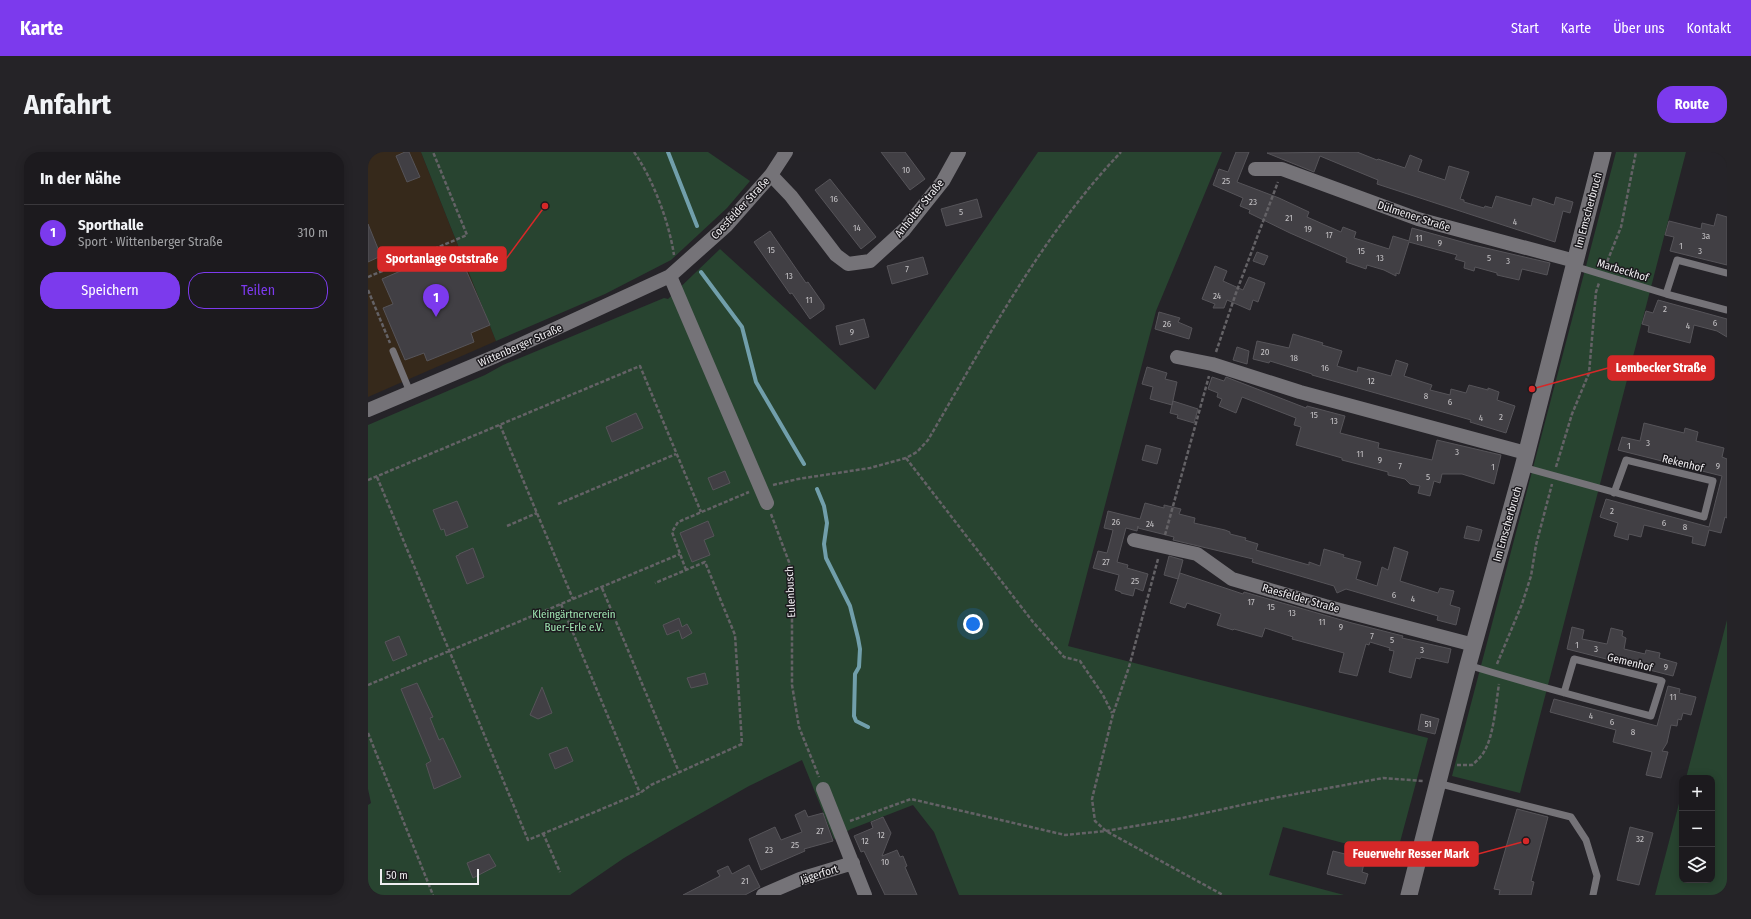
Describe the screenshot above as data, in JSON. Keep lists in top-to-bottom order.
{
  "streets": {
    "street": [
      "Coesfelder Straße",
      "Anholter Straße",
      "Im Emscherbruch",
      "Dülmener Straße",
      "Wittenberger Straße",
      "Raesfelder Straße",
      "Jägerfort"
    ],
    "lane": ["Marbeckhof", "Rekenhof", "Gemenhof"],
    "path": ["Eulenbusch"]
  },
  "crossings": [
    ["Coesfelder Straße", "Anholter Straße"],
    ["Coesfelder Straße", "Wittenberger Straße"],
    ["Im Emscherbruch", "Dülmener Straße"],
    ["Im Emscherbruch", "Marbeckhof"],
    ["Im Emscherbruch", "Rekenhof"],
    ["Im Emscherbruch", "Raesfelder Straße"],
    ["Im Emscherbruch", "Gemenhof"],
    ["Dülmener Straße", "Marbeckhof"]
  ],
  "parks": ["Kleingärtnerverein Buer-Erle e.V."],
  "places": ["Sportanlage Oststraße", "Lembecker Straße", "Feuerwehr Resser Mark"],
  "house_numbers": [
    "10",
    "25",
    "16",
    "23",
    "5",
    "21",
    "4",
    "14",
    "19",
    "17",
    "3a",
    "11",
    "9",
    "1",
    "15",
    "15",
    "3",
    "13",
    "5",
    "3",
    "7",
    "13",
    "24",
    "11",
    "2",
    "6",
    "26",
    "4",
    "9",
    "20",
    "18",
    "16",
    "12",
    "8",
    "6",
    "15",
    "2",
    "4",
    "13",
    "3",
    "1",
    "3",
    "11",
    "9",
    "7",
    "9",
    "1",
    "5",
    "2",
    "26",
    "6",
    "24",
    "8",
    "27",
    "25",
    "6",
    "4",
    "17",
    "15",
    "13",
    "11",
    "9",
    "7",
    "5",
    "1",
    "3",
    "3",
    "9",
    "11",
    "4",
    "6",
    "51",
    "8",
    "27",
    "12",
    "32",
    "12",
    "25",
    "23",
    "10",
    "21"
  ],
  "scale_bar": "50 m",
  "page": {
    "header": "Karte",
    "nav": [
      "Start",
      "Karte",
      "Über uns",
      "Kontakt"
    ],
    "buttons": [
      "Route",
      ["Speichern", "Teilen"]
    ],
    "title": "Anfahrt",
    "heading": "In der Nähe",
    "list": [
      {
        "mark": "1",
        "name": "Sporthalle",
        "note": "Sport · Wittenberger Straße",
        "value": "310 m"
      }
    ],
    "pins": "1",
    "map_buttons": ["+", "−"],
    "scale": "50 m"
  }
}
